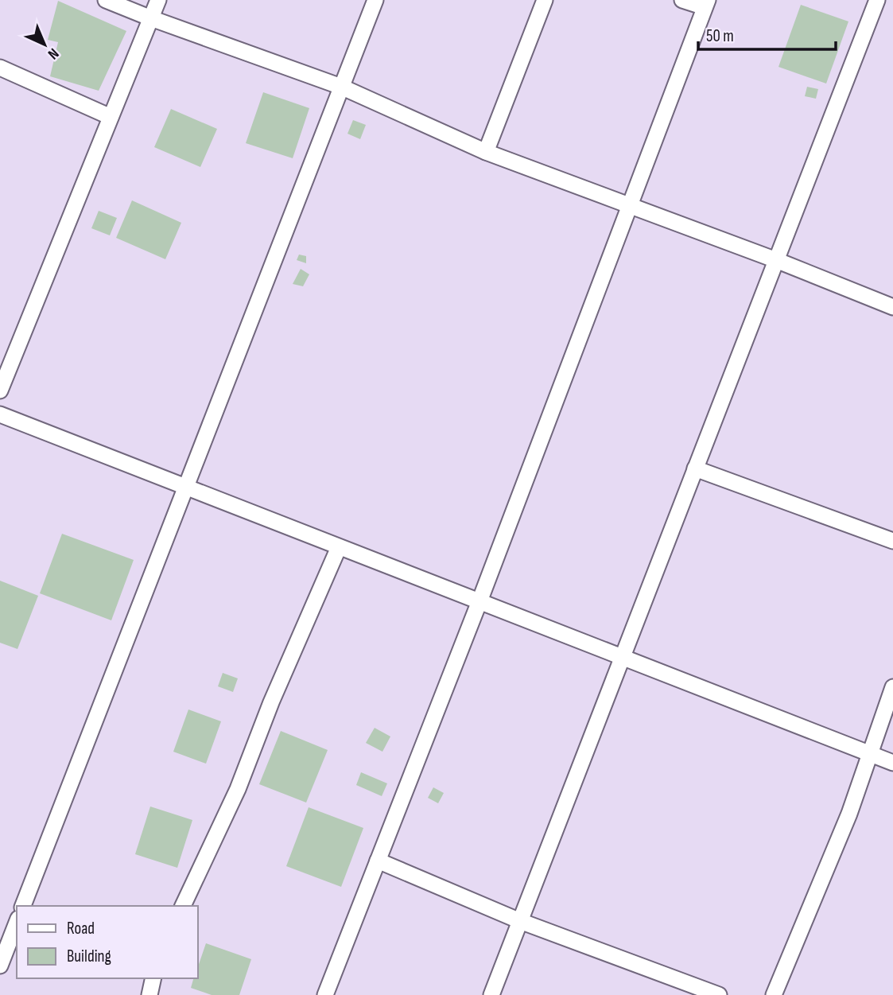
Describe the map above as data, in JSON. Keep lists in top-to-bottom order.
{
  "legend": ["Road", "Building"],
  "scale_bar": "50 m",
  "north": "bottom right"
}
